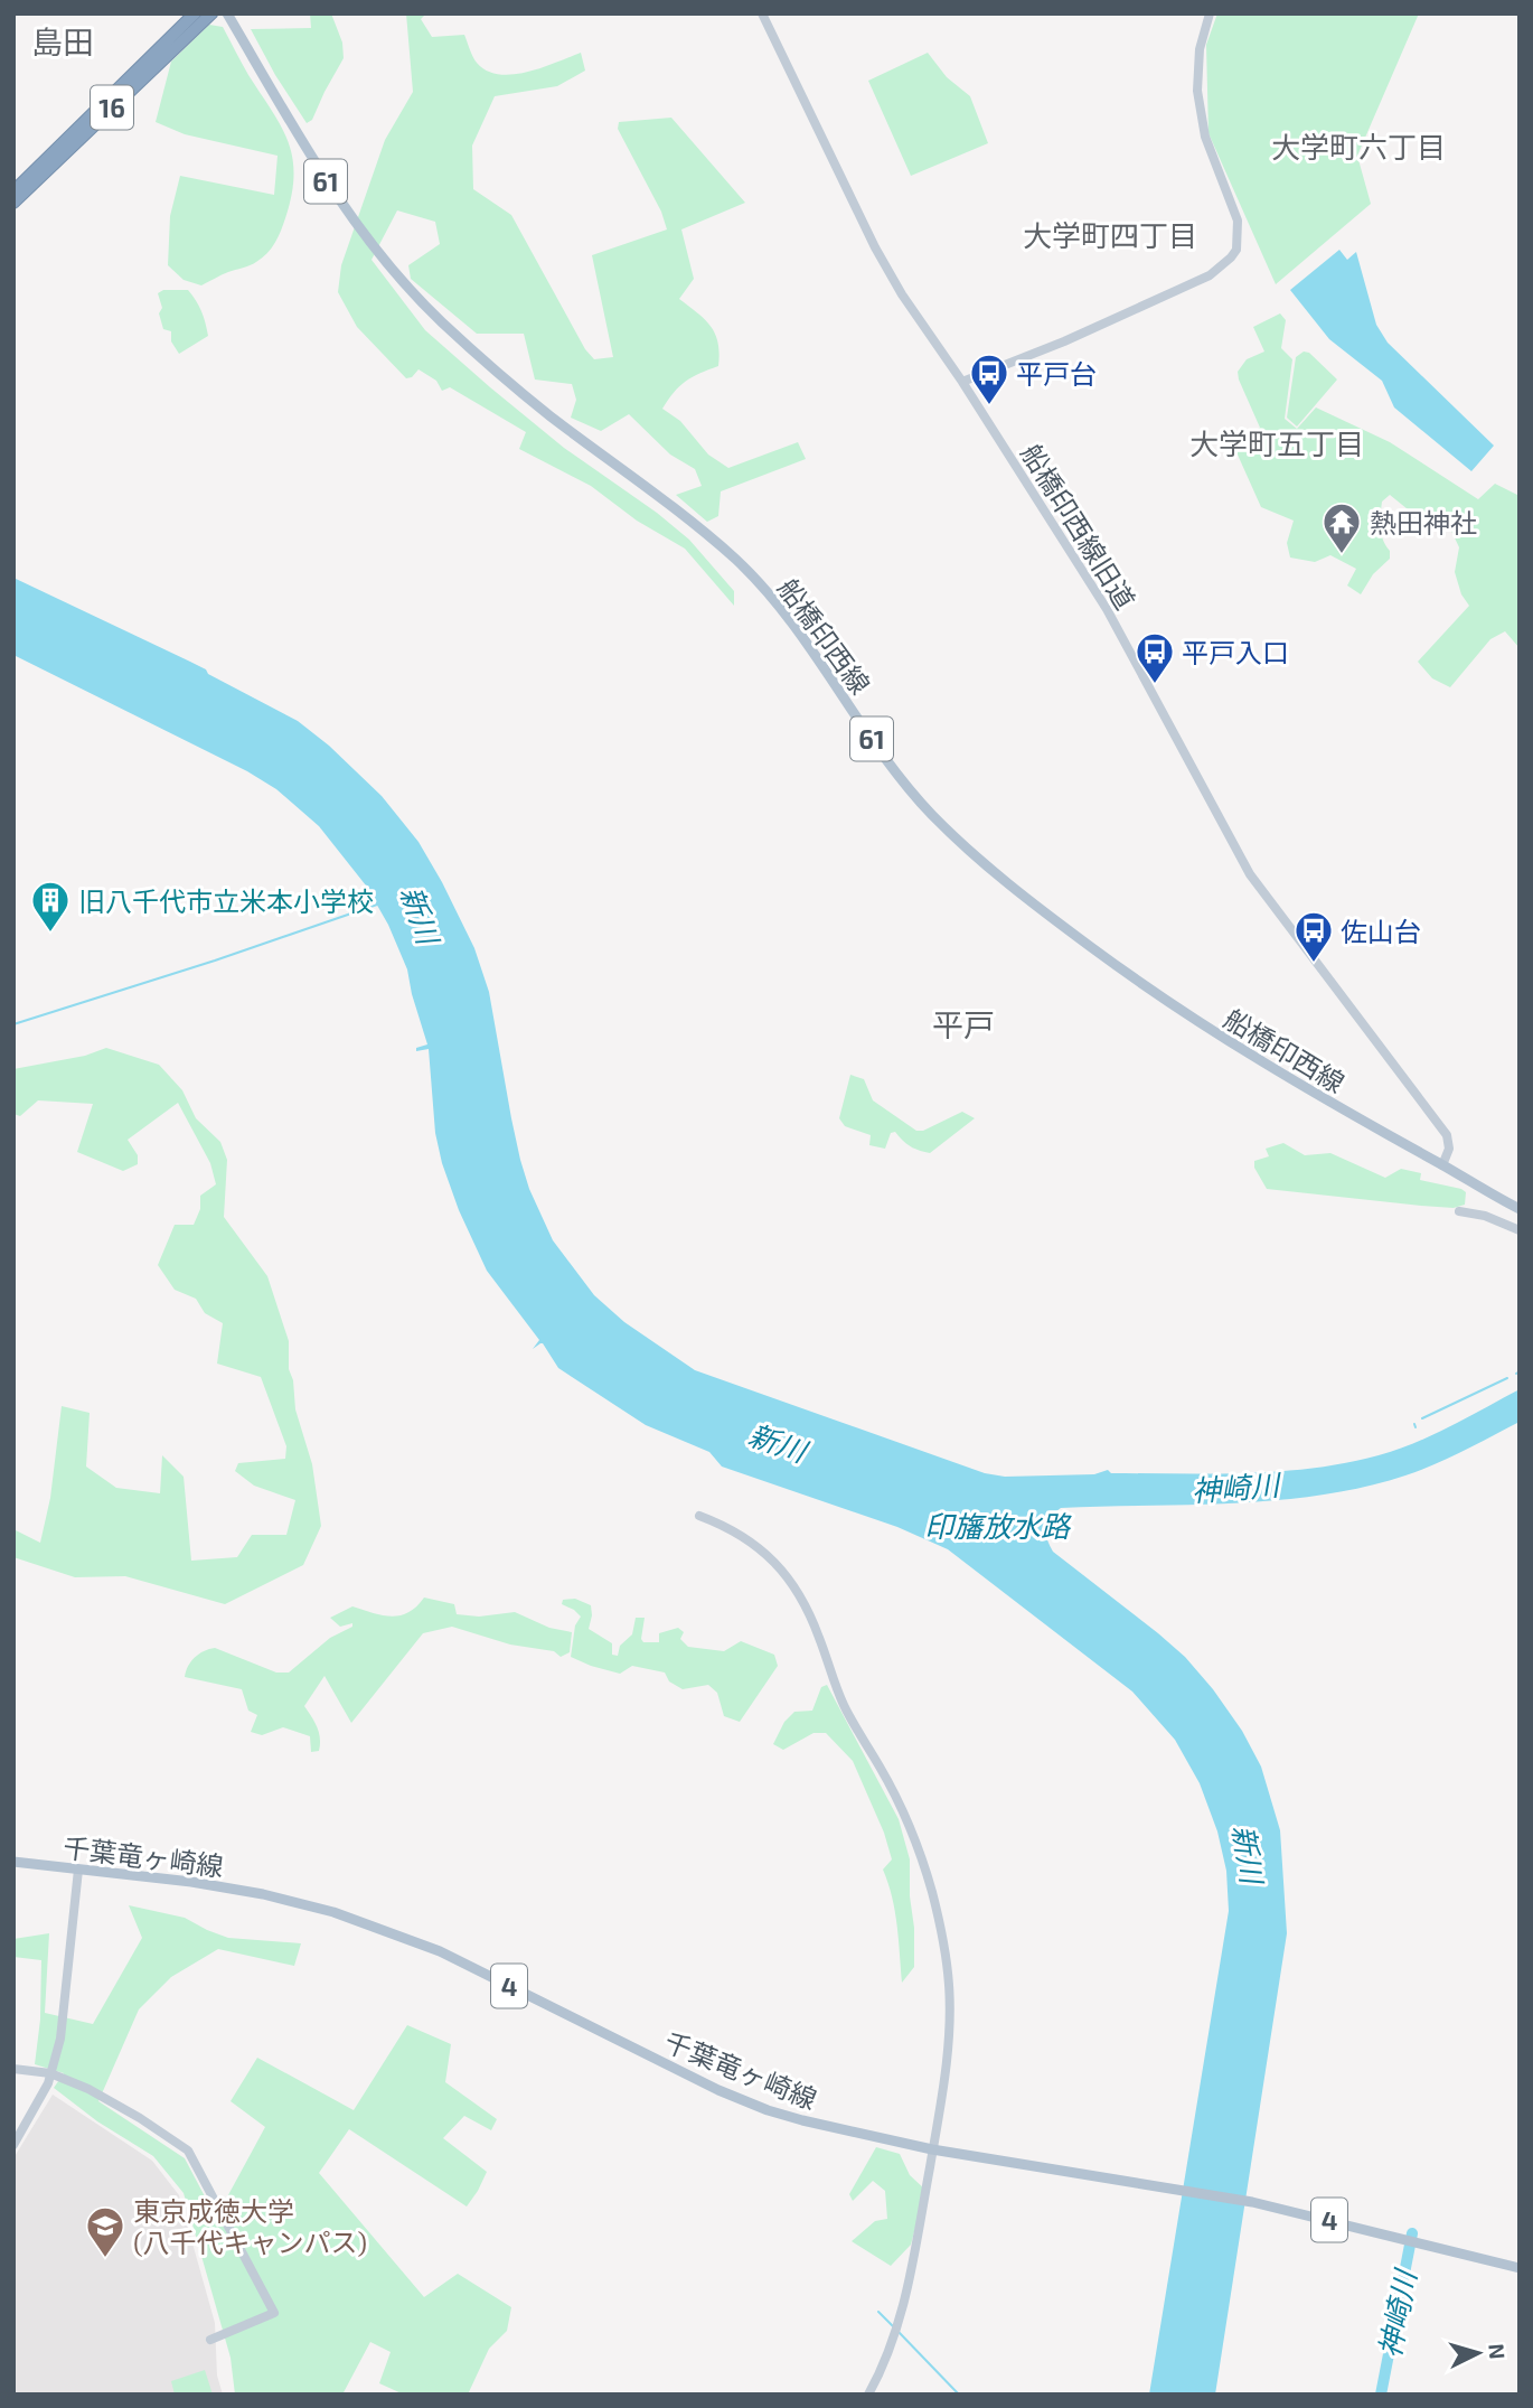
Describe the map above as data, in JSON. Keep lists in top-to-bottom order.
{
  "streets": {
    "highway": ["16"],
    "main road": [
      "61",
      "船橋印西線",
      "千葉竜ヶ崎線",
      "4"
    ],
    "street": ["船橋印西線旧道"]
  },
  "crossings": [
    ["船橋印西線旧道", "船橋印西線"]
  ],
  "districts": [
    "島田",
    "大学町六丁目",
    "大学町四丁目",
    "大学町五丁目",
    "平戸"
  ],
  "water": ["新川", "神崎川", "印旛放水路"],
  "places": {
    "bus stop": ["平戸台", "平戸入口", "佐山台"],
    "temple": ["熱田神社"],
    "building": ["旧八千代市立米本小学校"],
    "school or university": ["東京成徳大学 (八千代キャンパス)"]
  },
  "north": "right"
}
